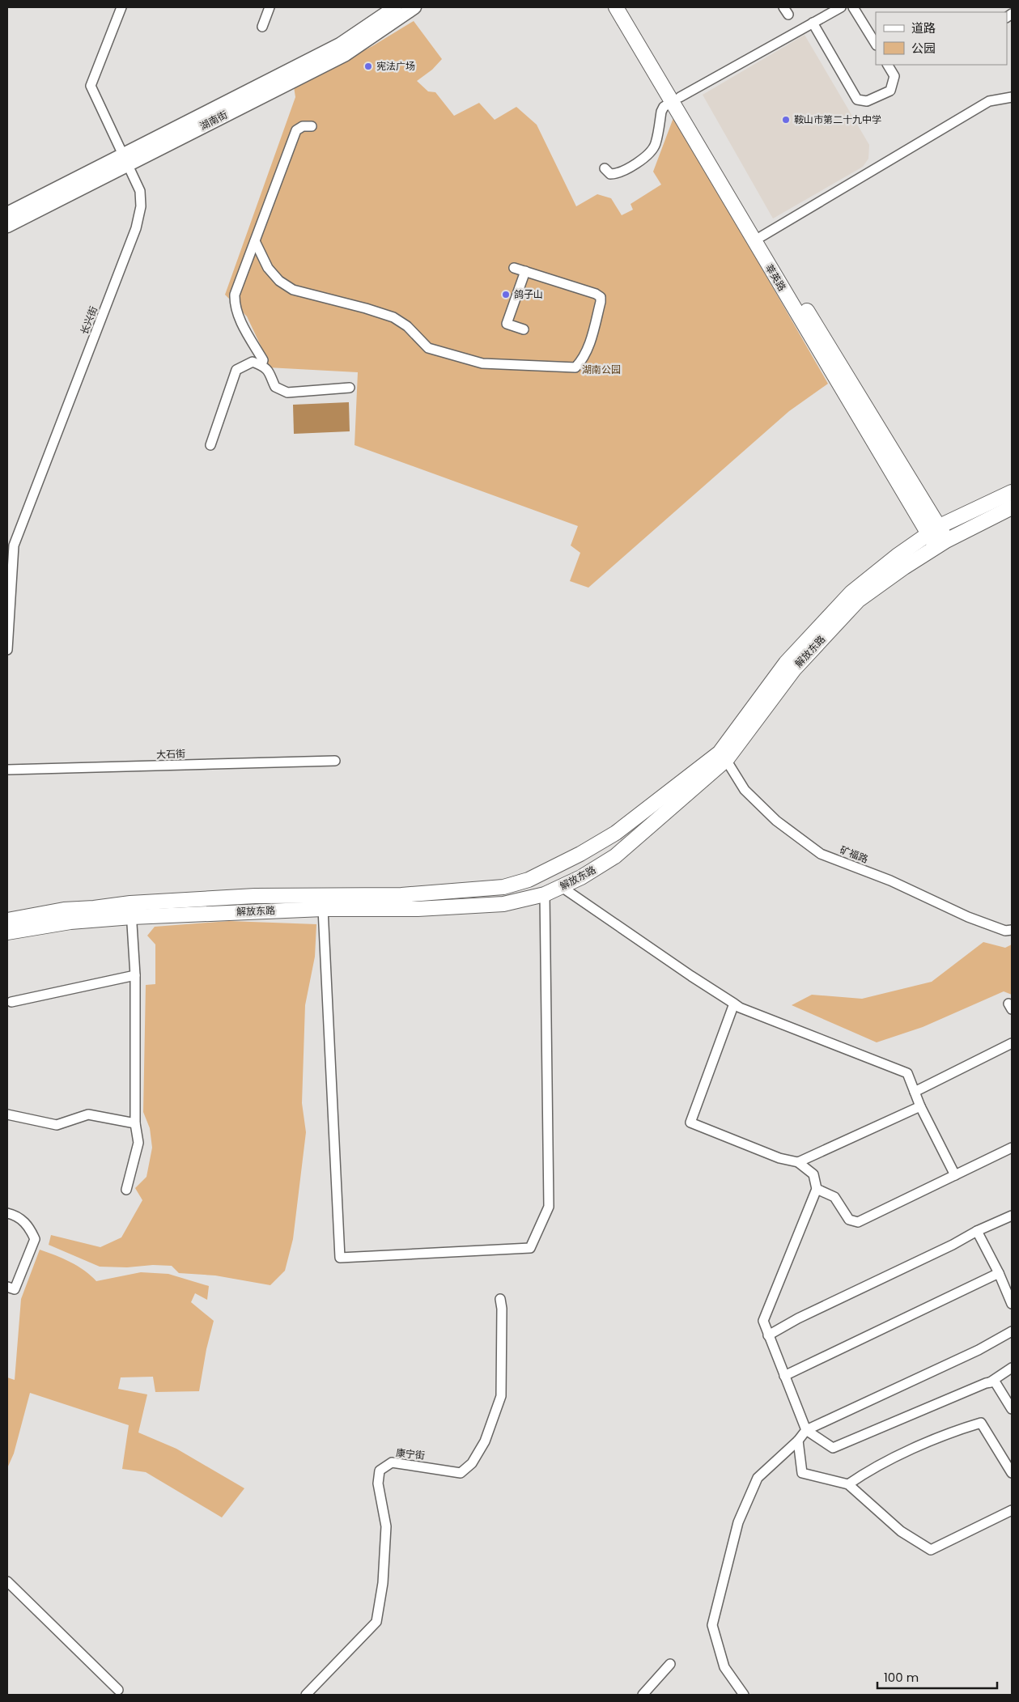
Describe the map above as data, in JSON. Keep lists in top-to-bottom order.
{
  "streets": {
    "main road": ["湖南街", "莘英路", "解放东路"],
    "street": [
      "长兴街",
      "大石街",
      "矿福路",
      "康宁街"
    ]
  },
  "crossings": [
    ["湖南街", "长兴街"],
    ["莘英路", "解放东路"],
    ["解放东路", "矿福路"]
  ],
  "parks": ["湖南公园"],
  "places": ["宪法广场", "鞍山市第二十九中学", "鸽子山"],
  "legend": ["道路", "公园"],
  "scale_bar": "100 m"
}
